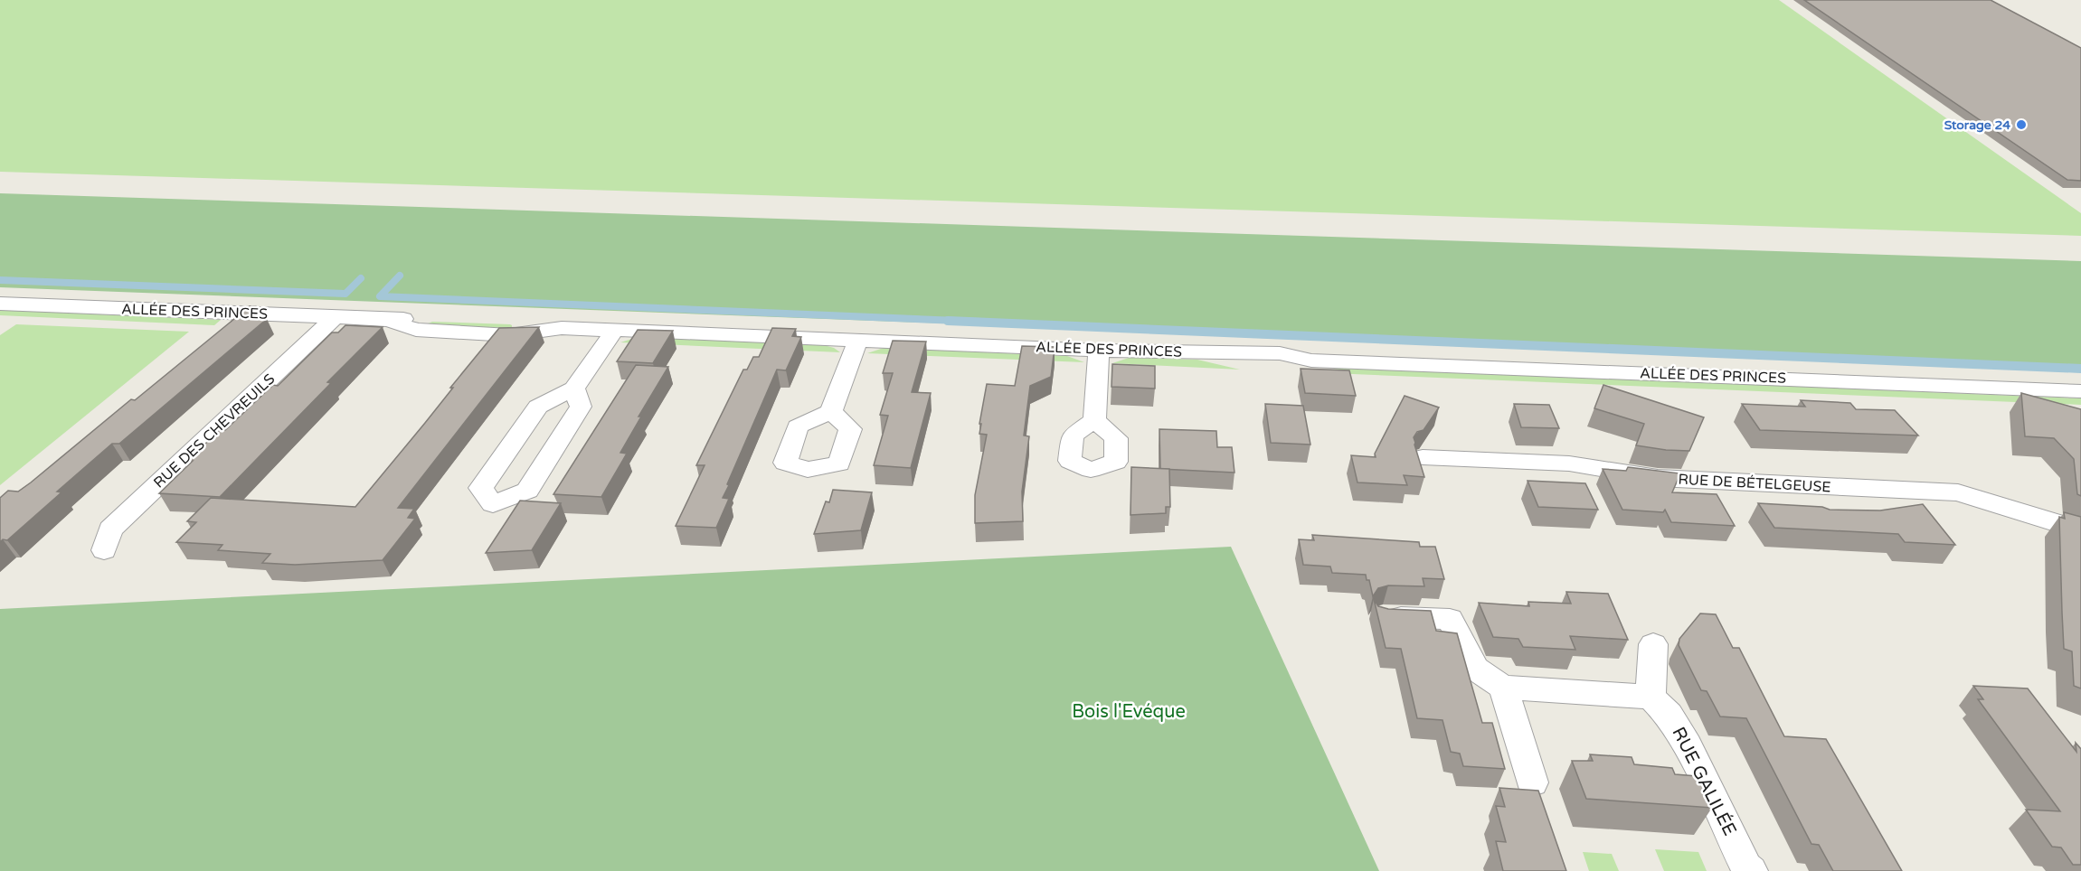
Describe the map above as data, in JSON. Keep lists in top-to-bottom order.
{
  "streets": {
    "street": [
      "ALLÉE DES PRINCES",
      "RUE DES CHEVREUILS",
      "RUE DE BÉTELGEUSE",
      "RUE GALILÉE"
    ]
  },
  "crossings": [
    ["ALLÉE DES PRINCES", "RUE DES CHEVREUILS"]
  ],
  "parks": ["Bois l'Evéque"],
  "places": ["Storage 24"]
}
